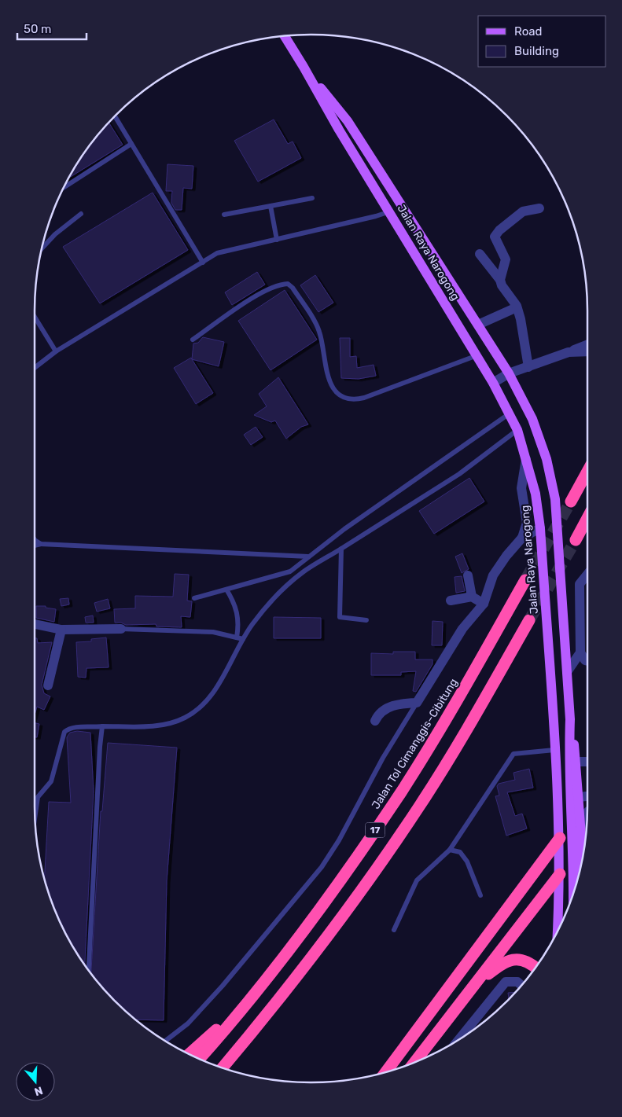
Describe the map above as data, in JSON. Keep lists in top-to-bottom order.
{
  "streets": {
    "highway": ["Jalan Tol Cimanggis–Cibitung", "17"],
    "main road": ["Jalan Raya Narogong"]
  },
  "legend": ["Road", "Building"],
  "scale_bar": "50 m",
  "north": "bottom"
}
